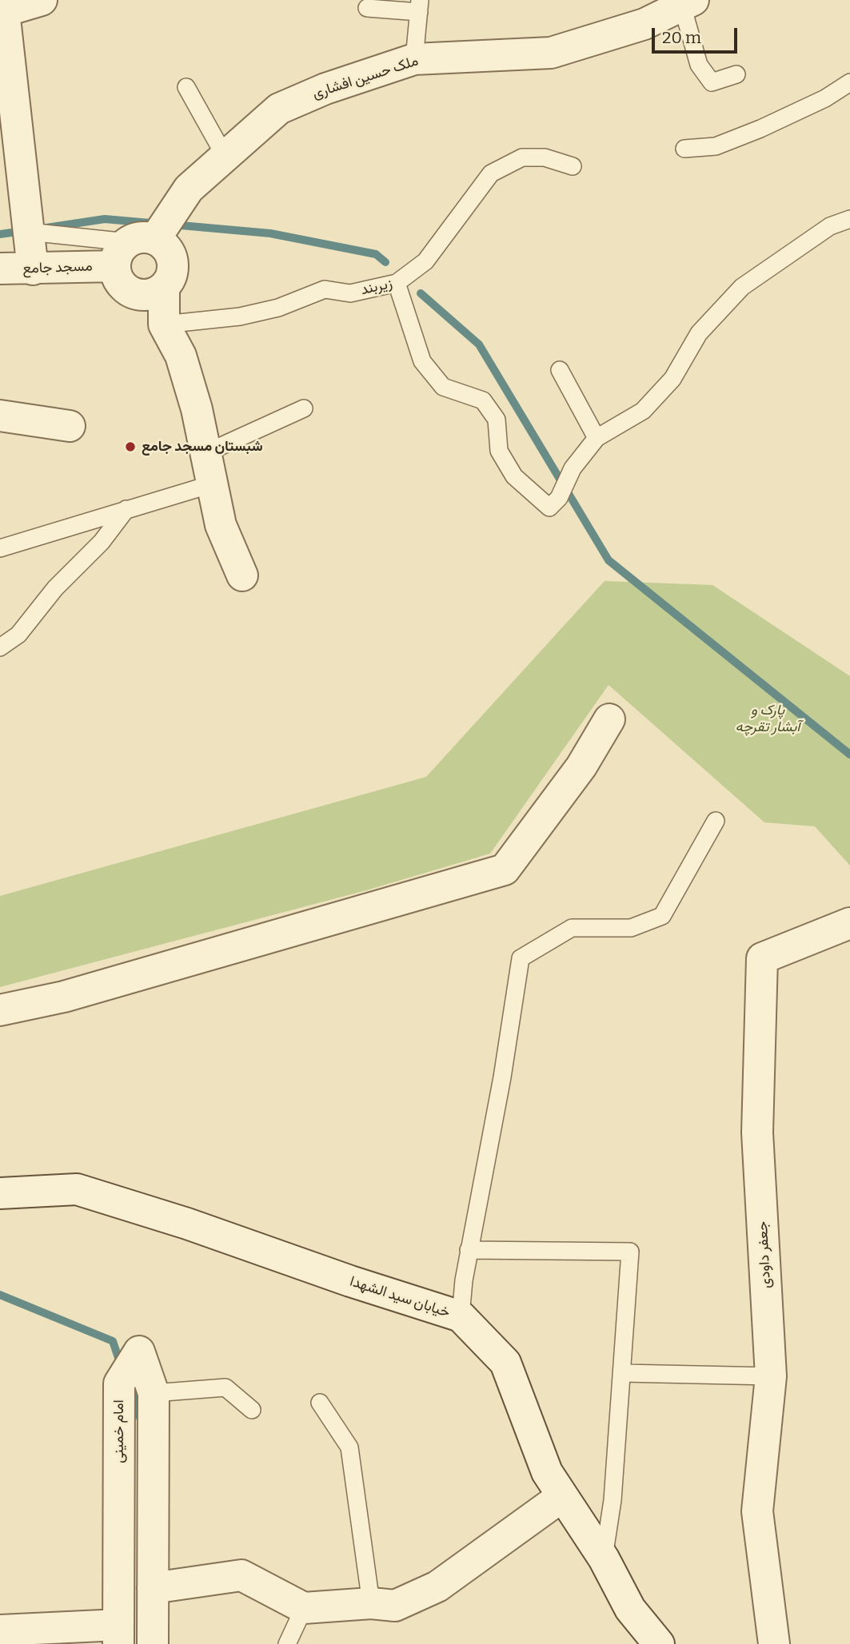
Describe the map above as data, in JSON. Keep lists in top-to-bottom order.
{
  "streets": {
    "street": [
      "ملک حسین افشاری",
      "مسجد جامع",
      "جعفر داودی",
      "خیابان سید الشهدا",
      "امام خمینی"
    ],
    "lane": ["زیربند"]
  },
  "crossings": [
    ["ملک حسین افشاری", "مسجد جامع"]
  ],
  "parks": ["پارک و آبشار تقرچه"],
  "places": ["شبستان مسجد جامع"],
  "scale_bar": "20 m"
}
